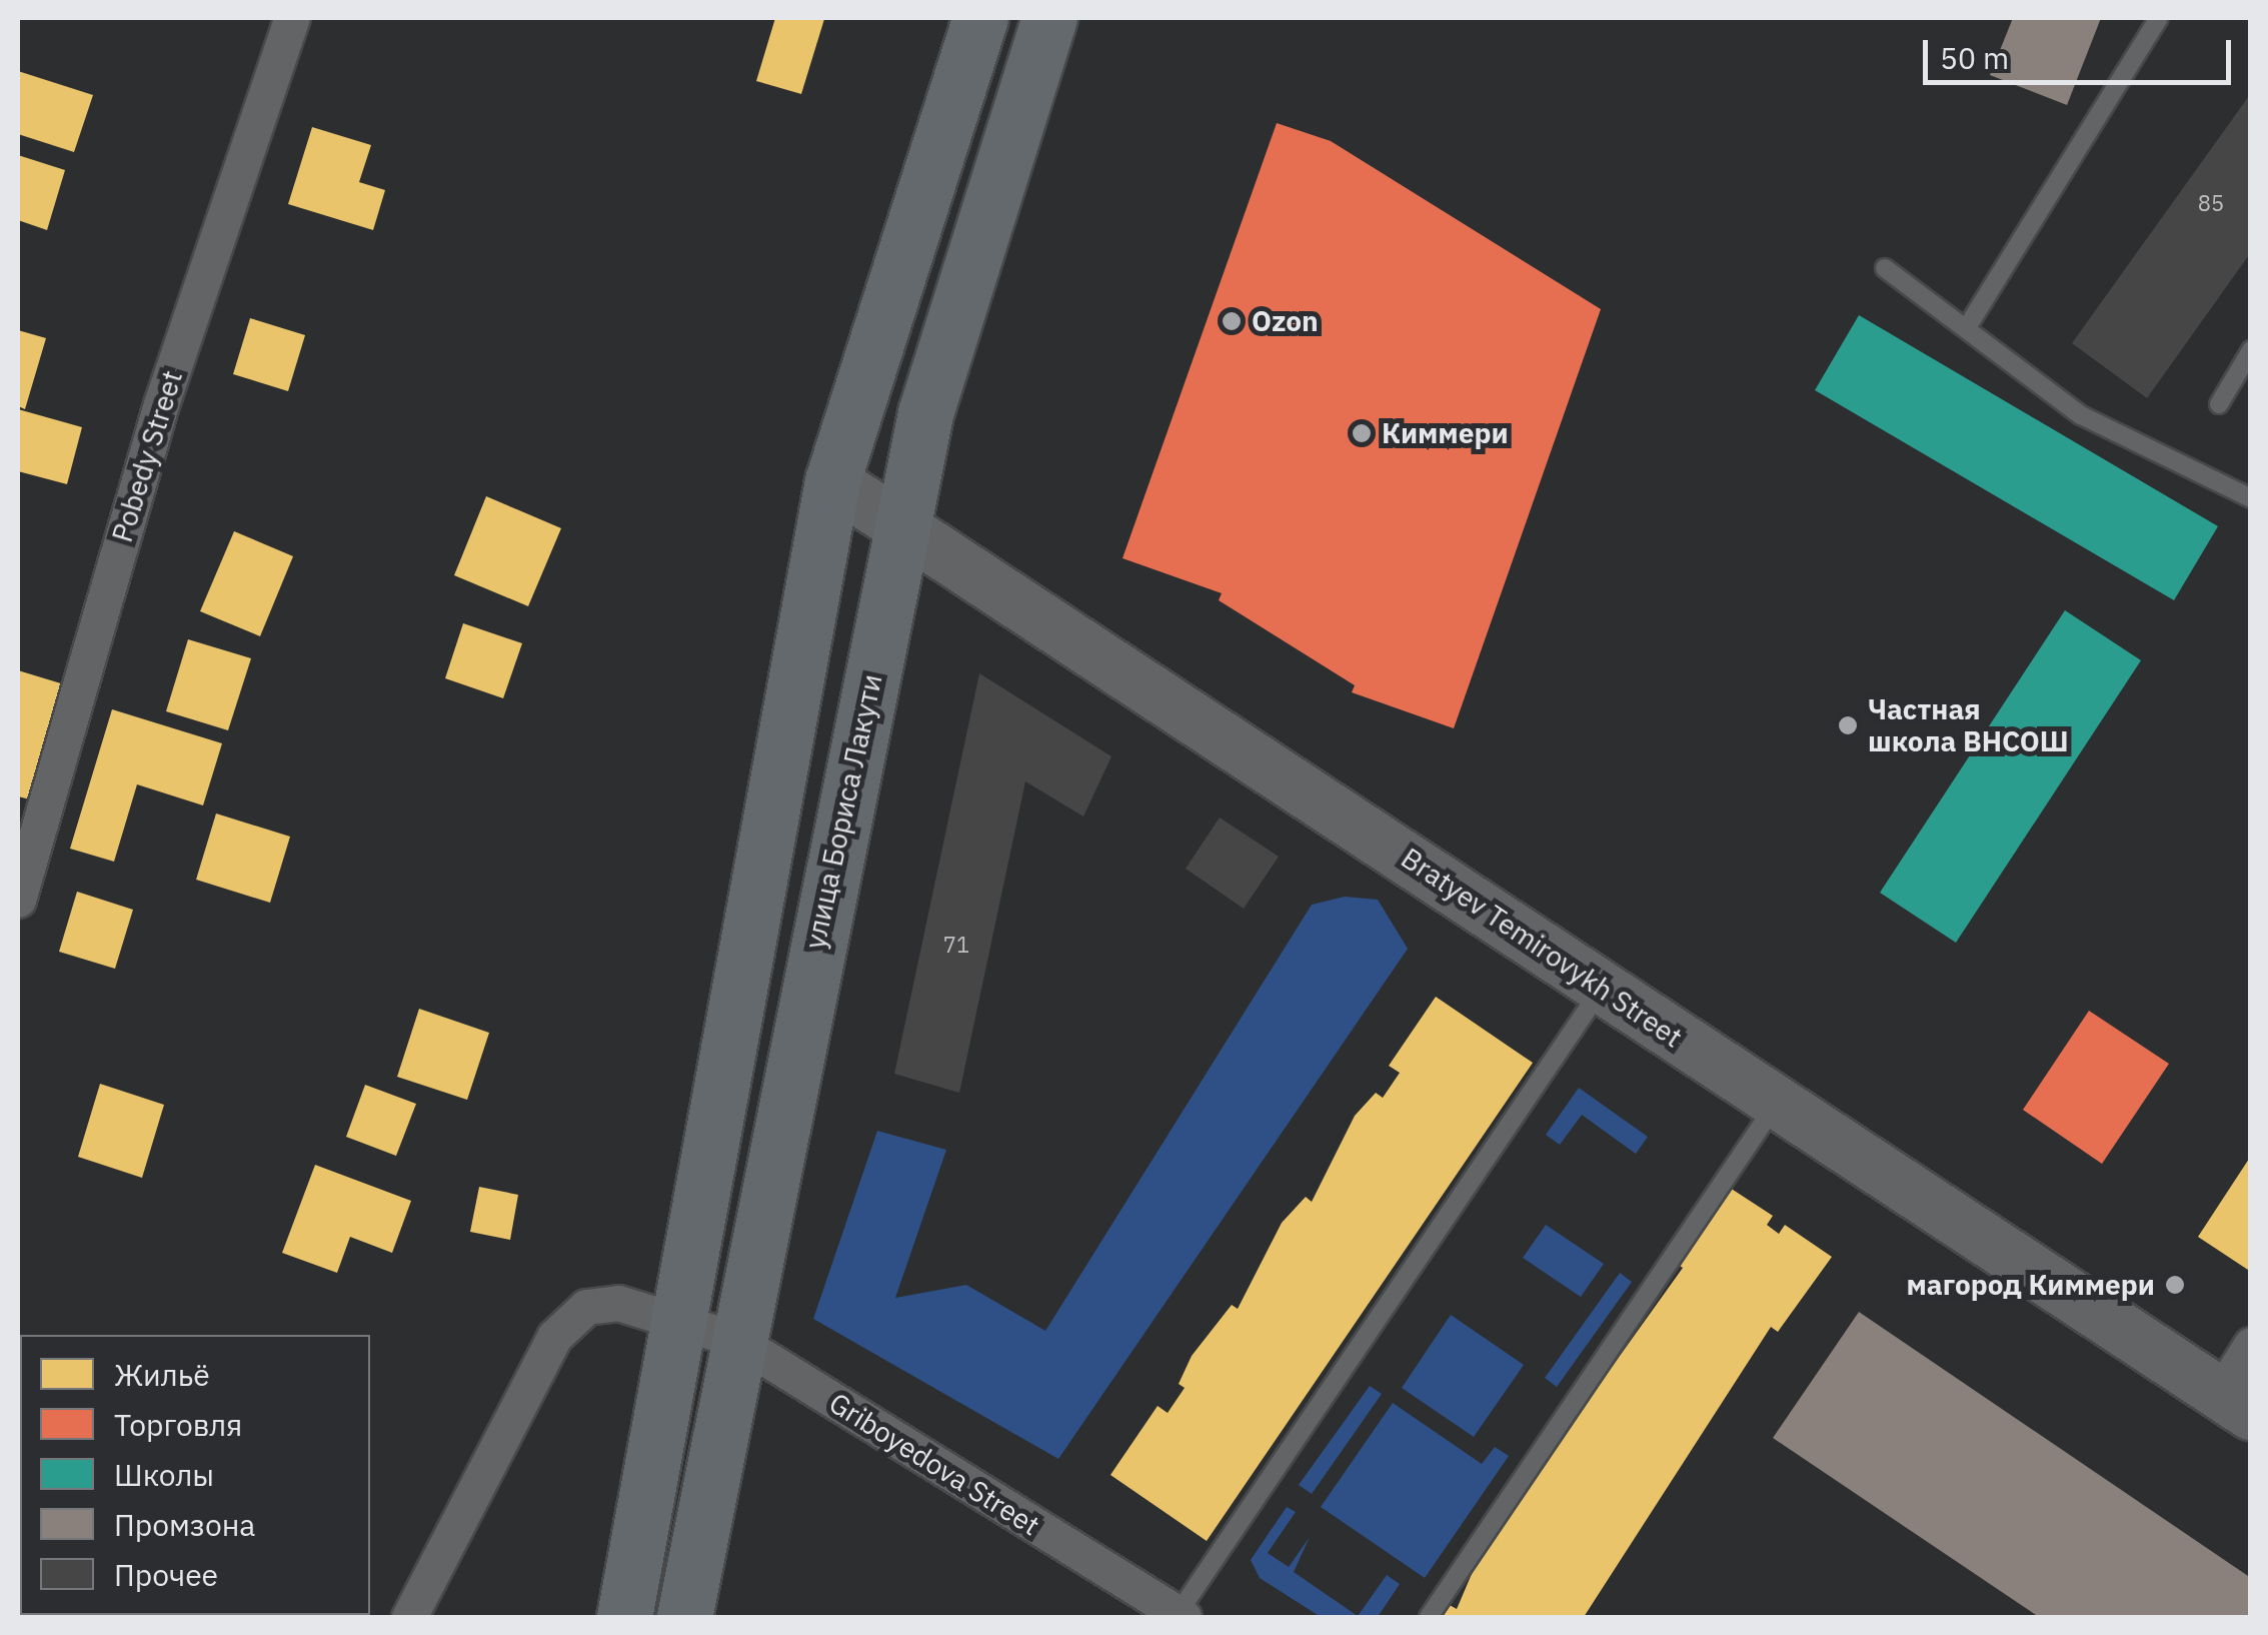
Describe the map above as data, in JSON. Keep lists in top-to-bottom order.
{
  "streets": {
    "main road": ["улица Бориса Лакути"],
    "street": ["Pobedy Street", "Bratyev Temirovykh Street", "Griboyedova Street"]
  },
  "crossings": [
    ["улица Бориса Лакути", "Bratyev Temirovykh Street"],
    ["улица Бориса Лакути", "Griboyedova Street"]
  ],
  "places": [
    "Ozon",
    "Киммери",
    "Частная школа ВНСОШ",
    "магород Киммери"
  ],
  "house_numbers": ["85", "71"],
  "legend": [
    "Жильё",
    "Торговля",
    "Школы",
    "Промзона",
    "Прочее"
  ],
  "scale_bar": "50 m"
}
